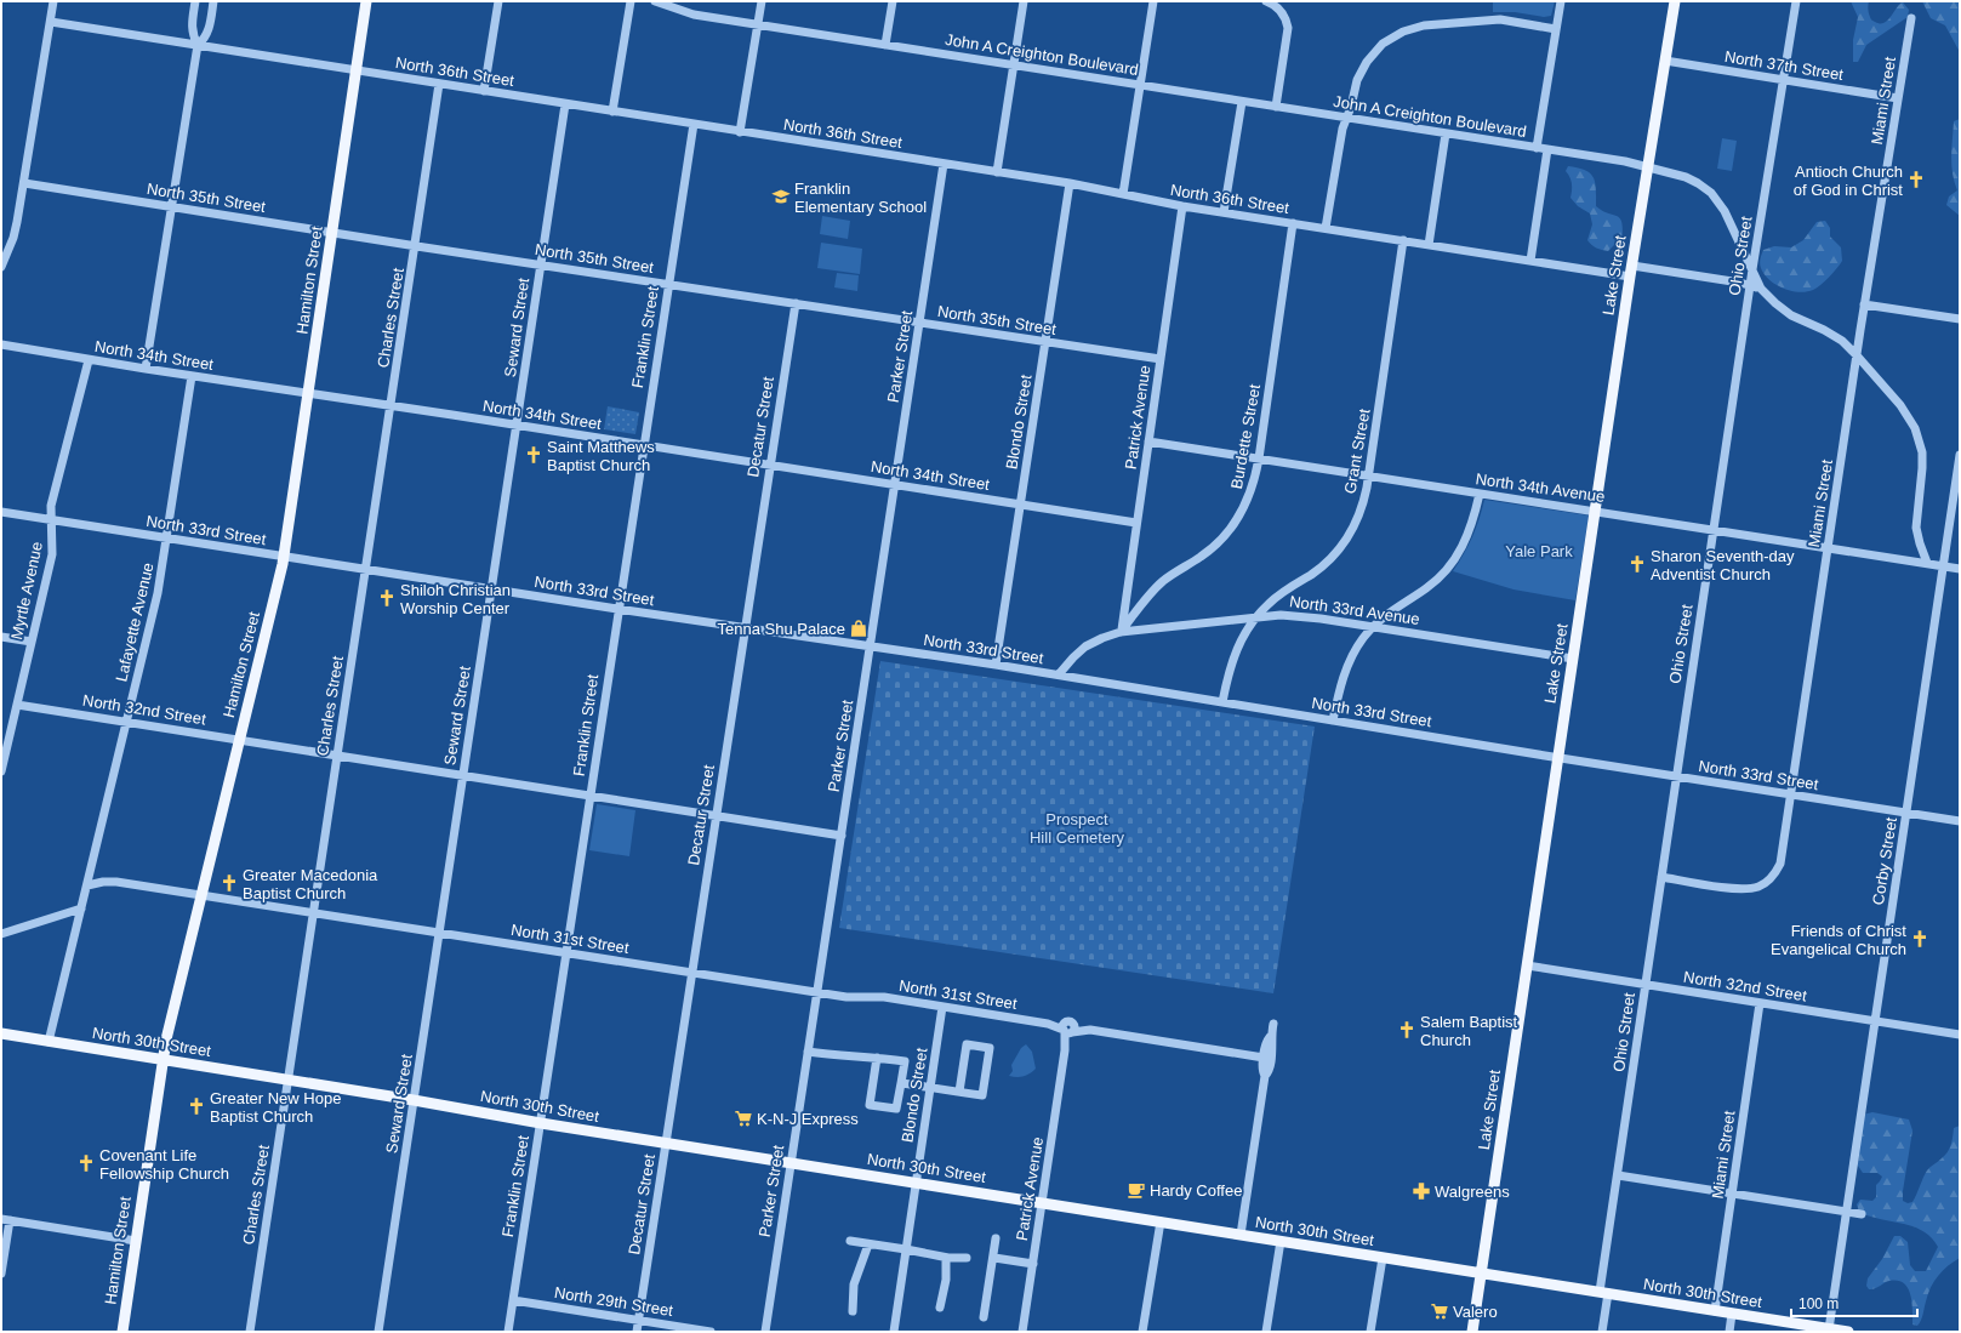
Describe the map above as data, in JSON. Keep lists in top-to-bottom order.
{
  "streets": {
    "main road": ["Lake Street", "Hamilton Street", "North 30th Street"],
    "street": [
      "John A Creighton Boulevard",
      "North 37th Street",
      "North 36th Street",
      "Miami Street",
      "North 35th Street",
      "Ohio Street",
      "Charles Street",
      "Seward Street",
      "Franklin Street",
      "North 34th Street",
      "Parker Street",
      "Patrick Avenue",
      "Blondo Street",
      "Decatur Street",
      "Burdette Street",
      "Grant Street",
      "North 34th Avenue",
      "North 33rd Street",
      "Myrtle Avenue",
      "North 33rd Avenue",
      "Lafayette Avenue",
      "North 32nd Street",
      "Corby Street",
      "North 31st Street",
      "North 29th Street"
    ]
  },
  "crossings": [
    ["John A Creighton Boulevard", "North 36th Street"],
    ["John A Creighton Boulevard", "Miami Street"],
    ["John A Creighton Boulevard", "Ohio Street"],
    ["John A Creighton Boulevard", "Lake Street"],
    ["John A Creighton Boulevard", "North 34th Avenue"],
    ["North 37th Street", "Miami Street"],
    ["North 37th Street", "Ohio Street"],
    ["North 37th Street", "Lake Street"],
    ["North 36th Street", "Ohio Street"],
    ["North 36th Street", "Lake Street"],
    ["North 36th Street", "Hamilton Street"],
    ["North 36th Street", "Charles Street"],
    ["North 36th Street", "Seward Street"],
    ["North 36th Street", "Franklin Street"],
    ["North 36th Street", "Parker Street"],
    ["North 36th Street", "Patrick Avenue"],
    ["North 36th Street", "Blondo Street"],
    ["North 36th Street", "Burdette Street"],
    ["North 36th Street", "Grant Street"],
    ["Miami Street", "Ohio Street"],
    ["Miami Street", "North 34th Avenue"],
    ["Miami Street", "North 33rd Street"],
    ["Miami Street", "North 32nd Street"],
    ["Miami Street", "North 30th Street"],
    ["North 35th Street", "Hamilton Street"],
    ["North 35th Street", "Charles Street"],
    ["North 35th Street", "Seward Street"],
    ["North 35th Street", "Franklin Street"],
    ["North 35th Street", "Parker Street"],
    ["North 35th Street", "Patrick Avenue"],
    ["North 35th Street", "Blondo Street"],
    ["North 35th Street", "Decatur Street"],
    ["Ohio Street", "North 34th Avenue"],
    ["Ohio Street", "North 33rd Street"],
    ["Ohio Street", "North 32nd Street"],
    ["Ohio Street", "North 30th Street"],
    ["Lake Street", "North 34th Avenue"],
    ["Lake Street", "North 33rd Street"],
    ["Lake Street", "North 33rd Avenue"],
    ["Lake Street", "North 32nd Street"],
    ["Lake Street", "North 30th Street"],
    ["Hamilton Street", "North 34th Street"],
    ["Hamilton Street", "North 33rd Street"],
    ["Hamilton Street", "North 32nd Street"],
    ["Hamilton Street", "North 31st Street"],
    ["Hamilton Street", "North 30th Street"],
    ["Charles Street", "North 34th Street"],
    ["Charles Street", "North 33rd Street"],
    ["Charles Street", "North 32nd Street"],
    ["Charles Street", "North 31st Street"],
    ["Charles Street", "North 30th Street"],
    ["Seward Street", "North 34th Street"],
    ["Seward Street", "North 33rd Street"],
    ["Seward Street", "North 32nd Street"],
    ["Seward Street", "North 31st Street"],
    ["Seward Street", "North 30th Street"],
    ["Franklin Street", "North 34th Street"],
    ["Franklin Street", "North 33rd Street"],
    ["Franklin Street", "North 32nd Street"],
    ["Franklin Street", "North 31st Street"],
    ["Franklin Street", "North 30th Street"],
    ["Franklin Street", "North 29th Street"],
    ["North 34th Street", "Parker Street"],
    ["North 34th Street", "Patrick Avenue"],
    ["North 34th Street", "Blondo Street"],
    ["North 34th Street", "Decatur Street"],
    ["North 34th Street", "Myrtle Avenue"],
    ["North 34th Street", "Lafayette Avenue"],
    ["Parker Street", "North 33rd Street"],
    ["Parker Street", "North 32nd Street"],
    ["Parker Street", "North 31st Street"],
    ["Parker Street", "North 30th Street"],
    ["Patrick Avenue", "Burdette Street"],
    ["Patrick Avenue", "North 34th Avenue"],
    ["Patrick Avenue", "North 33rd Avenue"],
    ["Patrick Avenue", "North 31st Street"],
    ["Patrick Avenue", "North 30th Street"],
    ["Blondo Street", "North 33rd Street"],
    ["Blondo Street", "North 31st Street"],
    ["Blondo Street", "North 30th Street"],
    ["Decatur Street", "North 33rd Street"],
    ["Decatur Street", "North 32nd Street"],
    ["Decatur Street", "North 31st Street"],
    ["Decatur Street", "North 30th Street"],
    ["Decatur Street", "North 29th Street"],
    ["Burdette Street", "North 34th Avenue"],
    ["Burdette Street", "North 33rd Avenue"],
    ["Grant Street", "North 34th Avenue"],
    ["Grant Street", "North 33rd Street"],
    ["Grant Street", "North 33rd Avenue"],
    ["North 33rd Street", "Myrtle Avenue"],
    ["North 33rd Street", "North 33rd Avenue"],
    ["North 33rd Street", "Lafayette Avenue"],
    ["North 33rd Street", "Corby Street"],
    ["Myrtle Avenue", "North 32nd Street"],
    ["Lafayette Avenue", "North 32nd Street"],
    ["Lafayette Avenue", "North 31st Street"],
    ["Lafayette Avenue", "North 30th Street"],
    ["North 32nd Street", "Corby Street"],
    ["Corby Street", "North 30th Street"]
  ],
  "parks": ["Yale Park", "Prospect Hill Cemetery"],
  "places": {
    "church": [
      "Antioch Church of God in Christ",
      "Saint Matthews Baptist Church",
      "Sharon Seventh-day Adventist Church",
      "Shiloh Christian Worship Center",
      "Greater Macedonia Baptist Church",
      "Friends of Christ Evangelical Church",
      "Salem Baptist Church",
      "Greater New Hope Baptist Church",
      "Covenant Life Fellowship Church"
    ],
    "school or university": ["Franklin Elementary School"],
    "shop": ["Tenna Shu Palace"],
    "supermarket": ["K-N-J Express", "Valero"],
    "cafe": ["Hardy Coffee"],
    "pharmacy": ["Walgreens"]
  },
  "scale_bar": "100 m"
}
